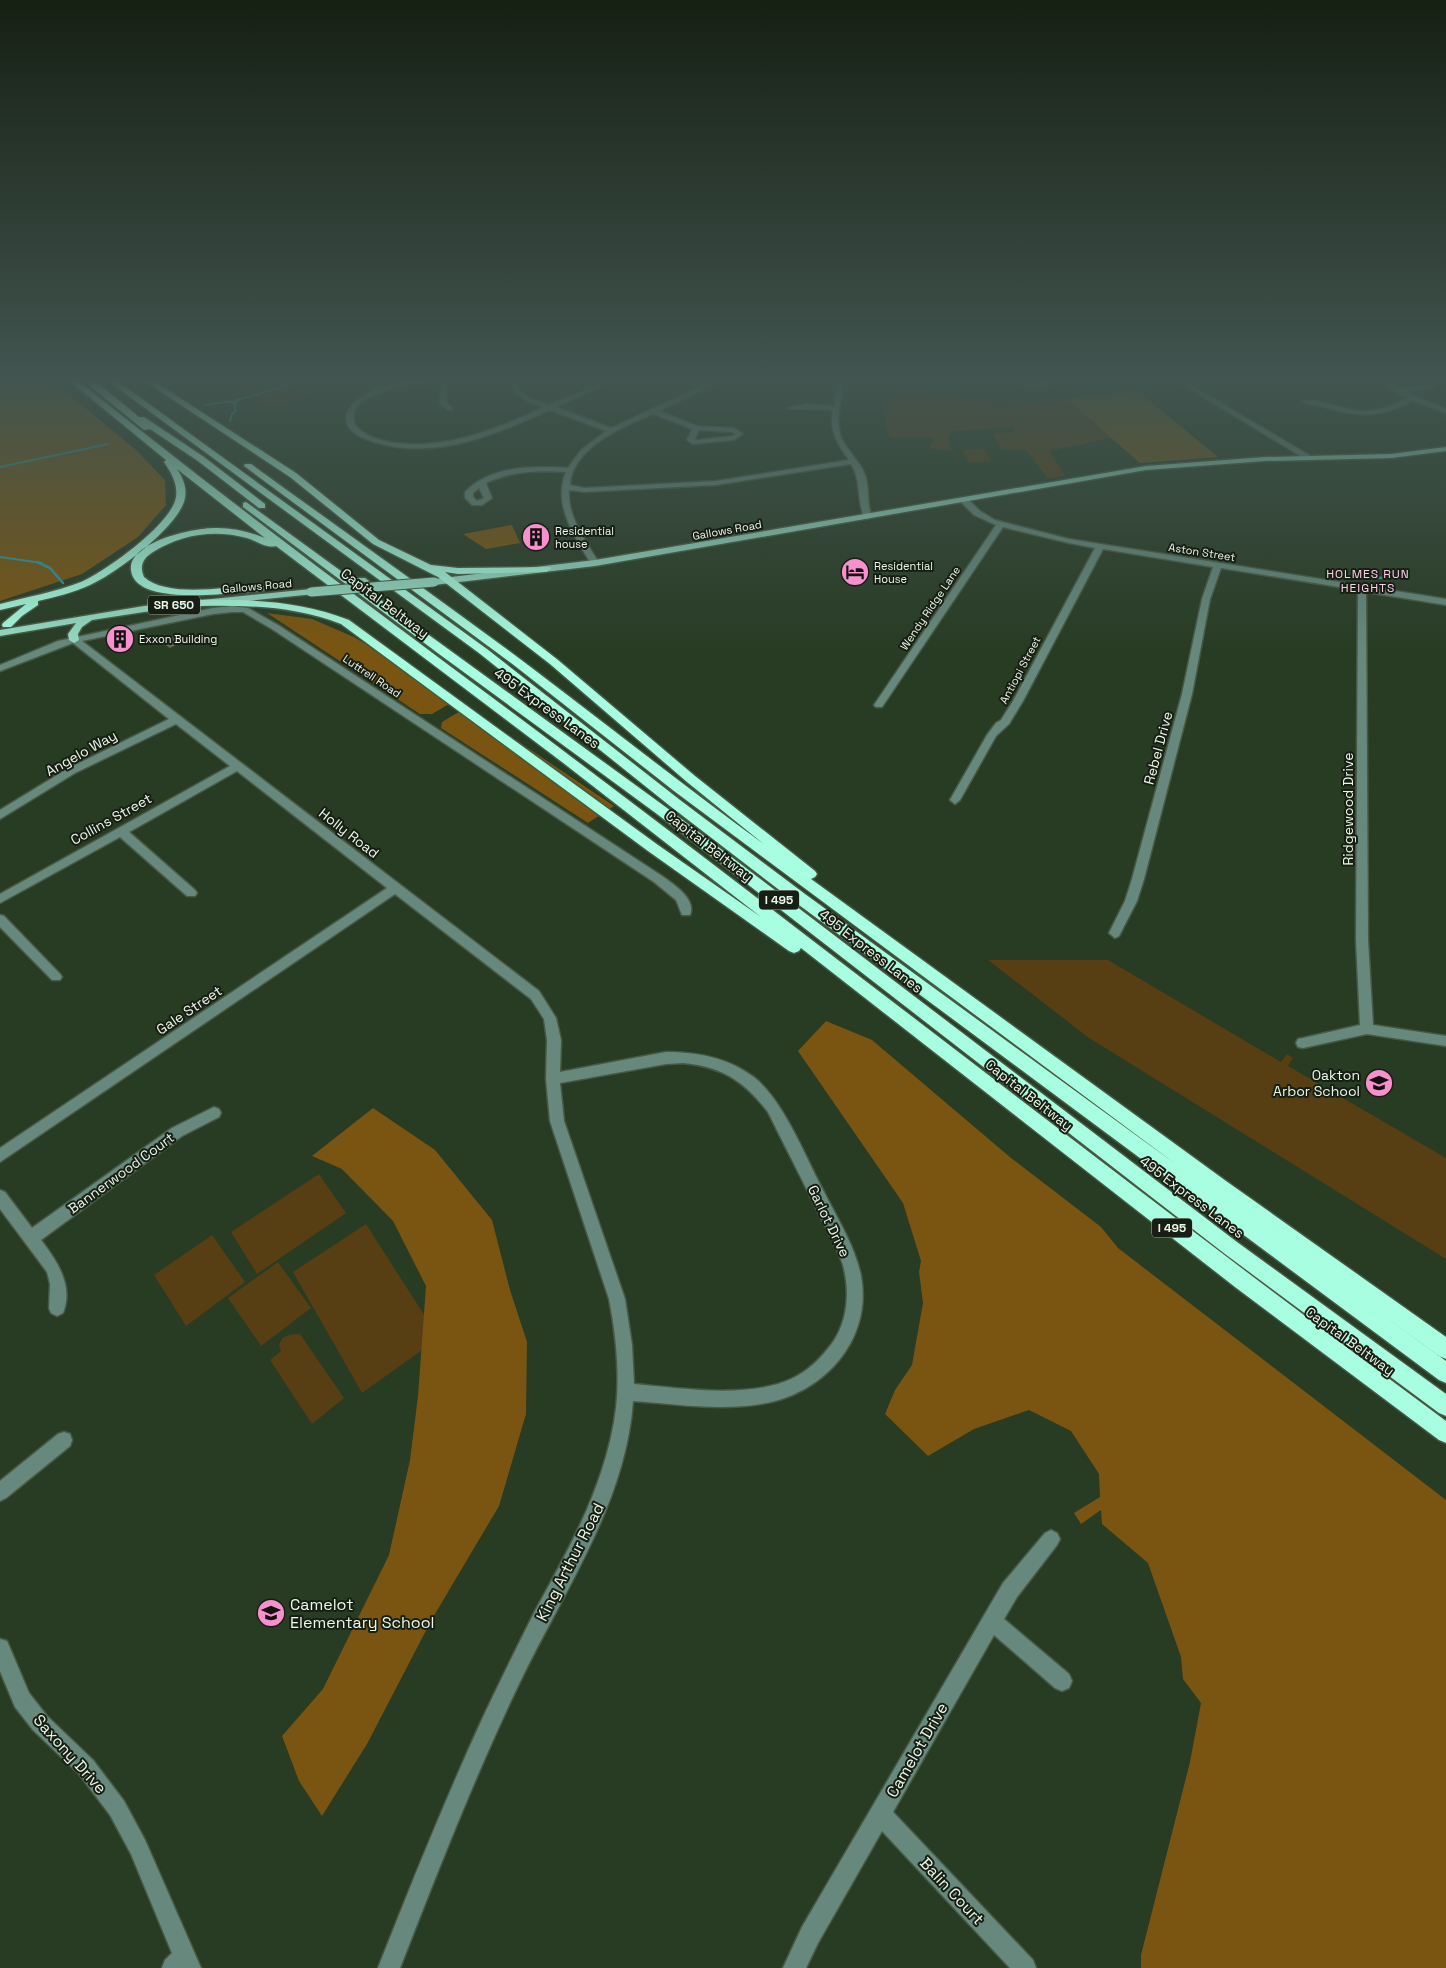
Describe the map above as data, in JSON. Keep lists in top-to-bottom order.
{
  "streets": {
    "highway": ["Capital Beltway", "495 Express Lanes", "I 495"],
    "main road": ["Gallows Road", "SR 650"],
    "street": [
      "Aston Street",
      "Wendy Ridge Lane",
      "Antiopi Street",
      "Luttrell Road",
      "Rebel Drive",
      "Angelo Way",
      "Ridgewood Drive",
      "Collins Street",
      "Holly Road",
      "Gale Street",
      "Bannerwood Court",
      "Garlot Drive",
      "King Arthur Road",
      "Camelot Drive",
      "Saxony Drive",
      "Balin Court"
    ]
  },
  "crossings": [
    ["Gallows Road", "Aston Street"],
    ["Aston Street", "Wendy Ridge Lane"],
    ["Aston Street", "Antiopi Street"],
    ["Aston Street", "Rebel Drive"],
    ["Aston Street", "Ridgewood Drive"],
    ["Luttrell Road", "Holly Road"],
    ["Angelo Way", "Holly Road"],
    ["Collins Street", "Holly Road"],
    ["Holly Road", "Gale Street"],
    ["Holly Road", "Garlot Drive"],
    ["Holly Road", "King Arthur Road"],
    ["Garlot Drive", "King Arthur Road"],
    ["Camelot Drive", "Balin Court"]
  ],
  "districts": ["HOLMES RUN HEIGHTS"],
  "places": {
    "building": ["Residential house", "Exxon Building"],
    "hotel": ["Residential House"],
    "school or university": ["Oakton Arbor School", "Camelot Elementary School"]
  }
}
